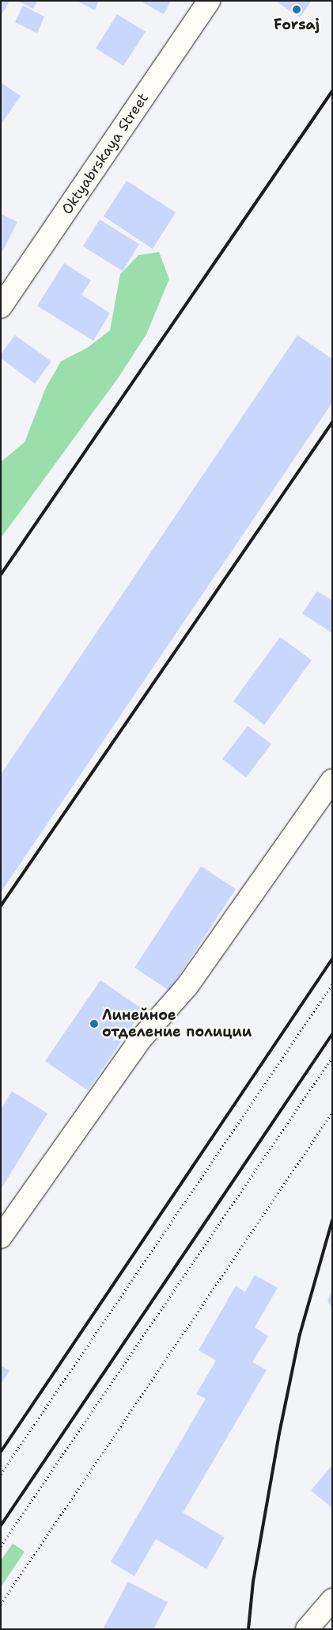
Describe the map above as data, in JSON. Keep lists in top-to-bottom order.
{
  "streets": {
    "street": ["Oktyabrskaya Street"]
  },
  "places": ["Forsaj", "Линейное отделение полиции"]
}
